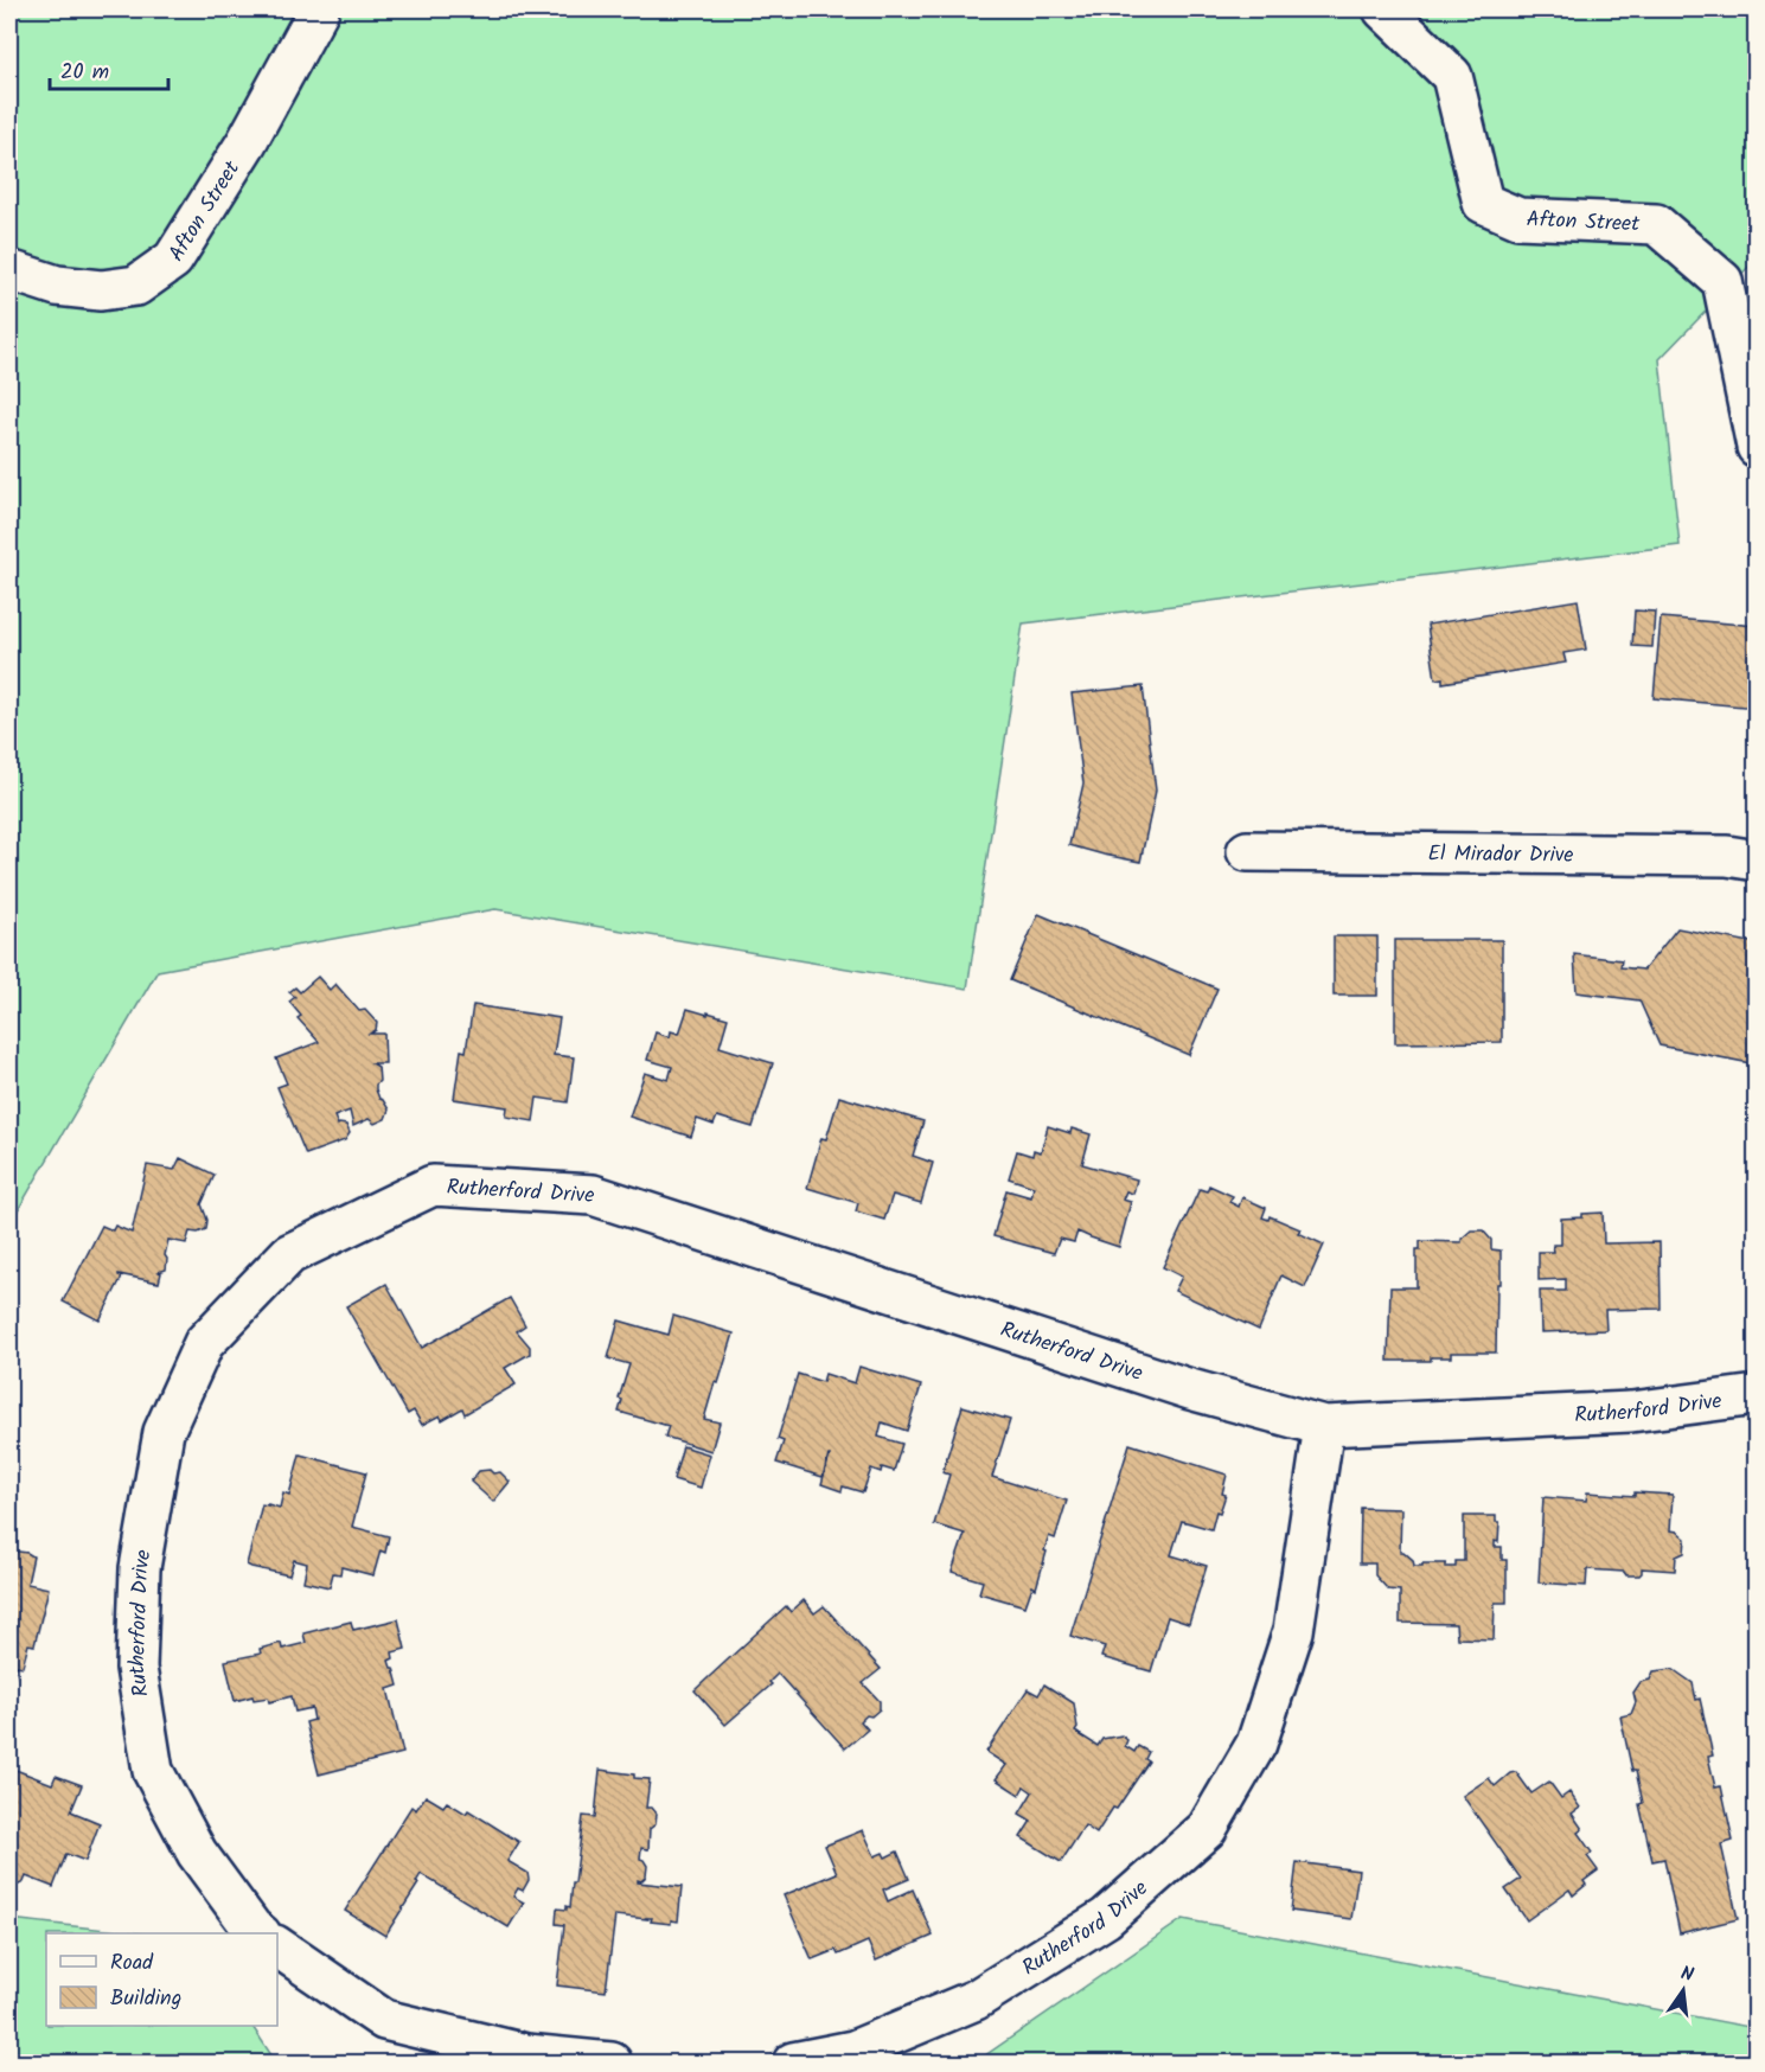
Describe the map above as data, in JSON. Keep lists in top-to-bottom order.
{
  "streets": {
    "street": ["Afton Street", "El Mirador Drive", "Rutherford Drive"]
  },
  "legend": ["Road", "Building"],
  "scale_bar": "20 m",
  "north": "top"
}
